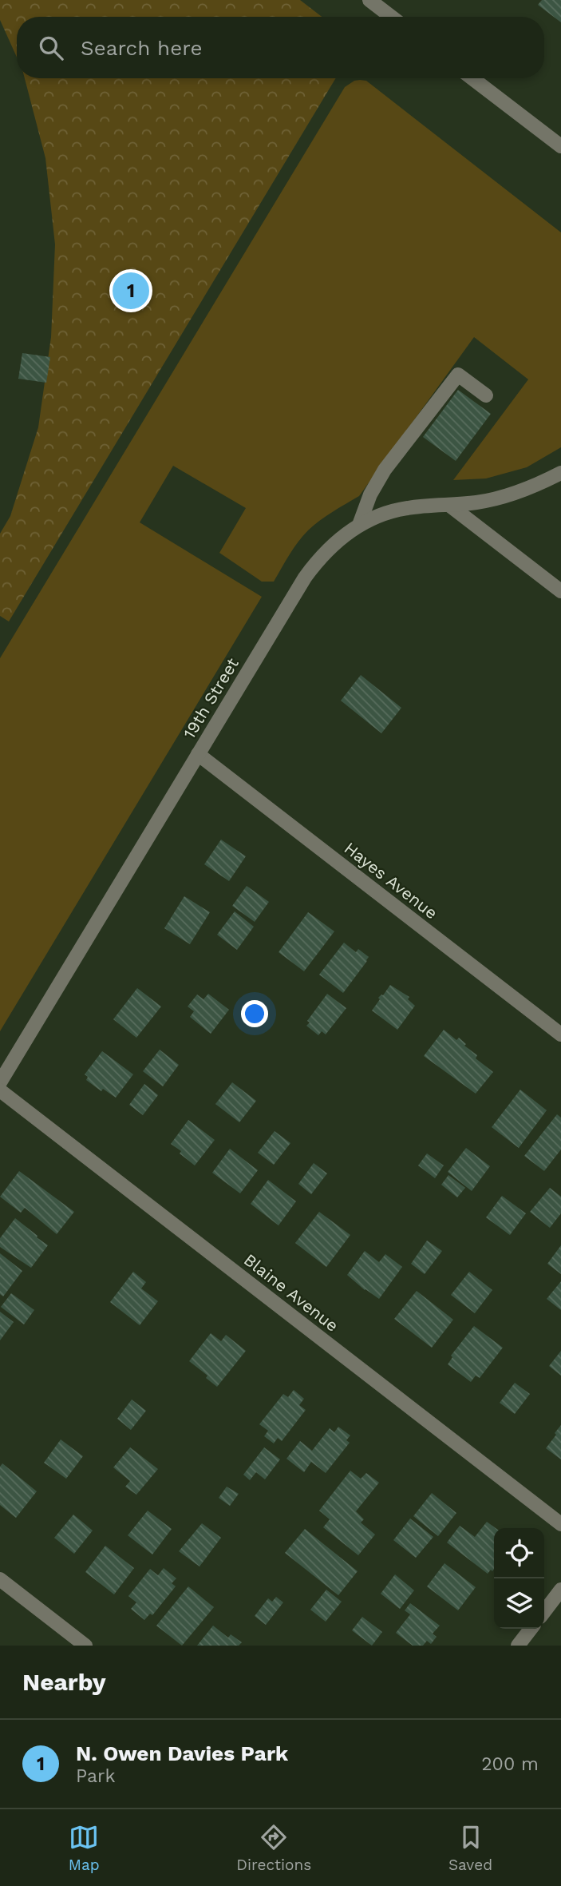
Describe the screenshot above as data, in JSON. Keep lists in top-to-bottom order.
{
  "streets": {
    "street": ["19th Street", "Hayes Avenue", "Blaine Avenue"]
  },
  "crossings": [
    ["19th Street", "Hayes Avenue"]
  ],
  "page": {
    "search": "Search here",
    "pins": "1",
    "heading": "Nearby",
    "list": [
      {
        "mark": "1",
        "name": "N. Owen Davies Park",
        "note": "Park",
        "value": "200 m"
      }
    ],
    "nav": ["Map", "Directions", "Saved"]
  }
}
